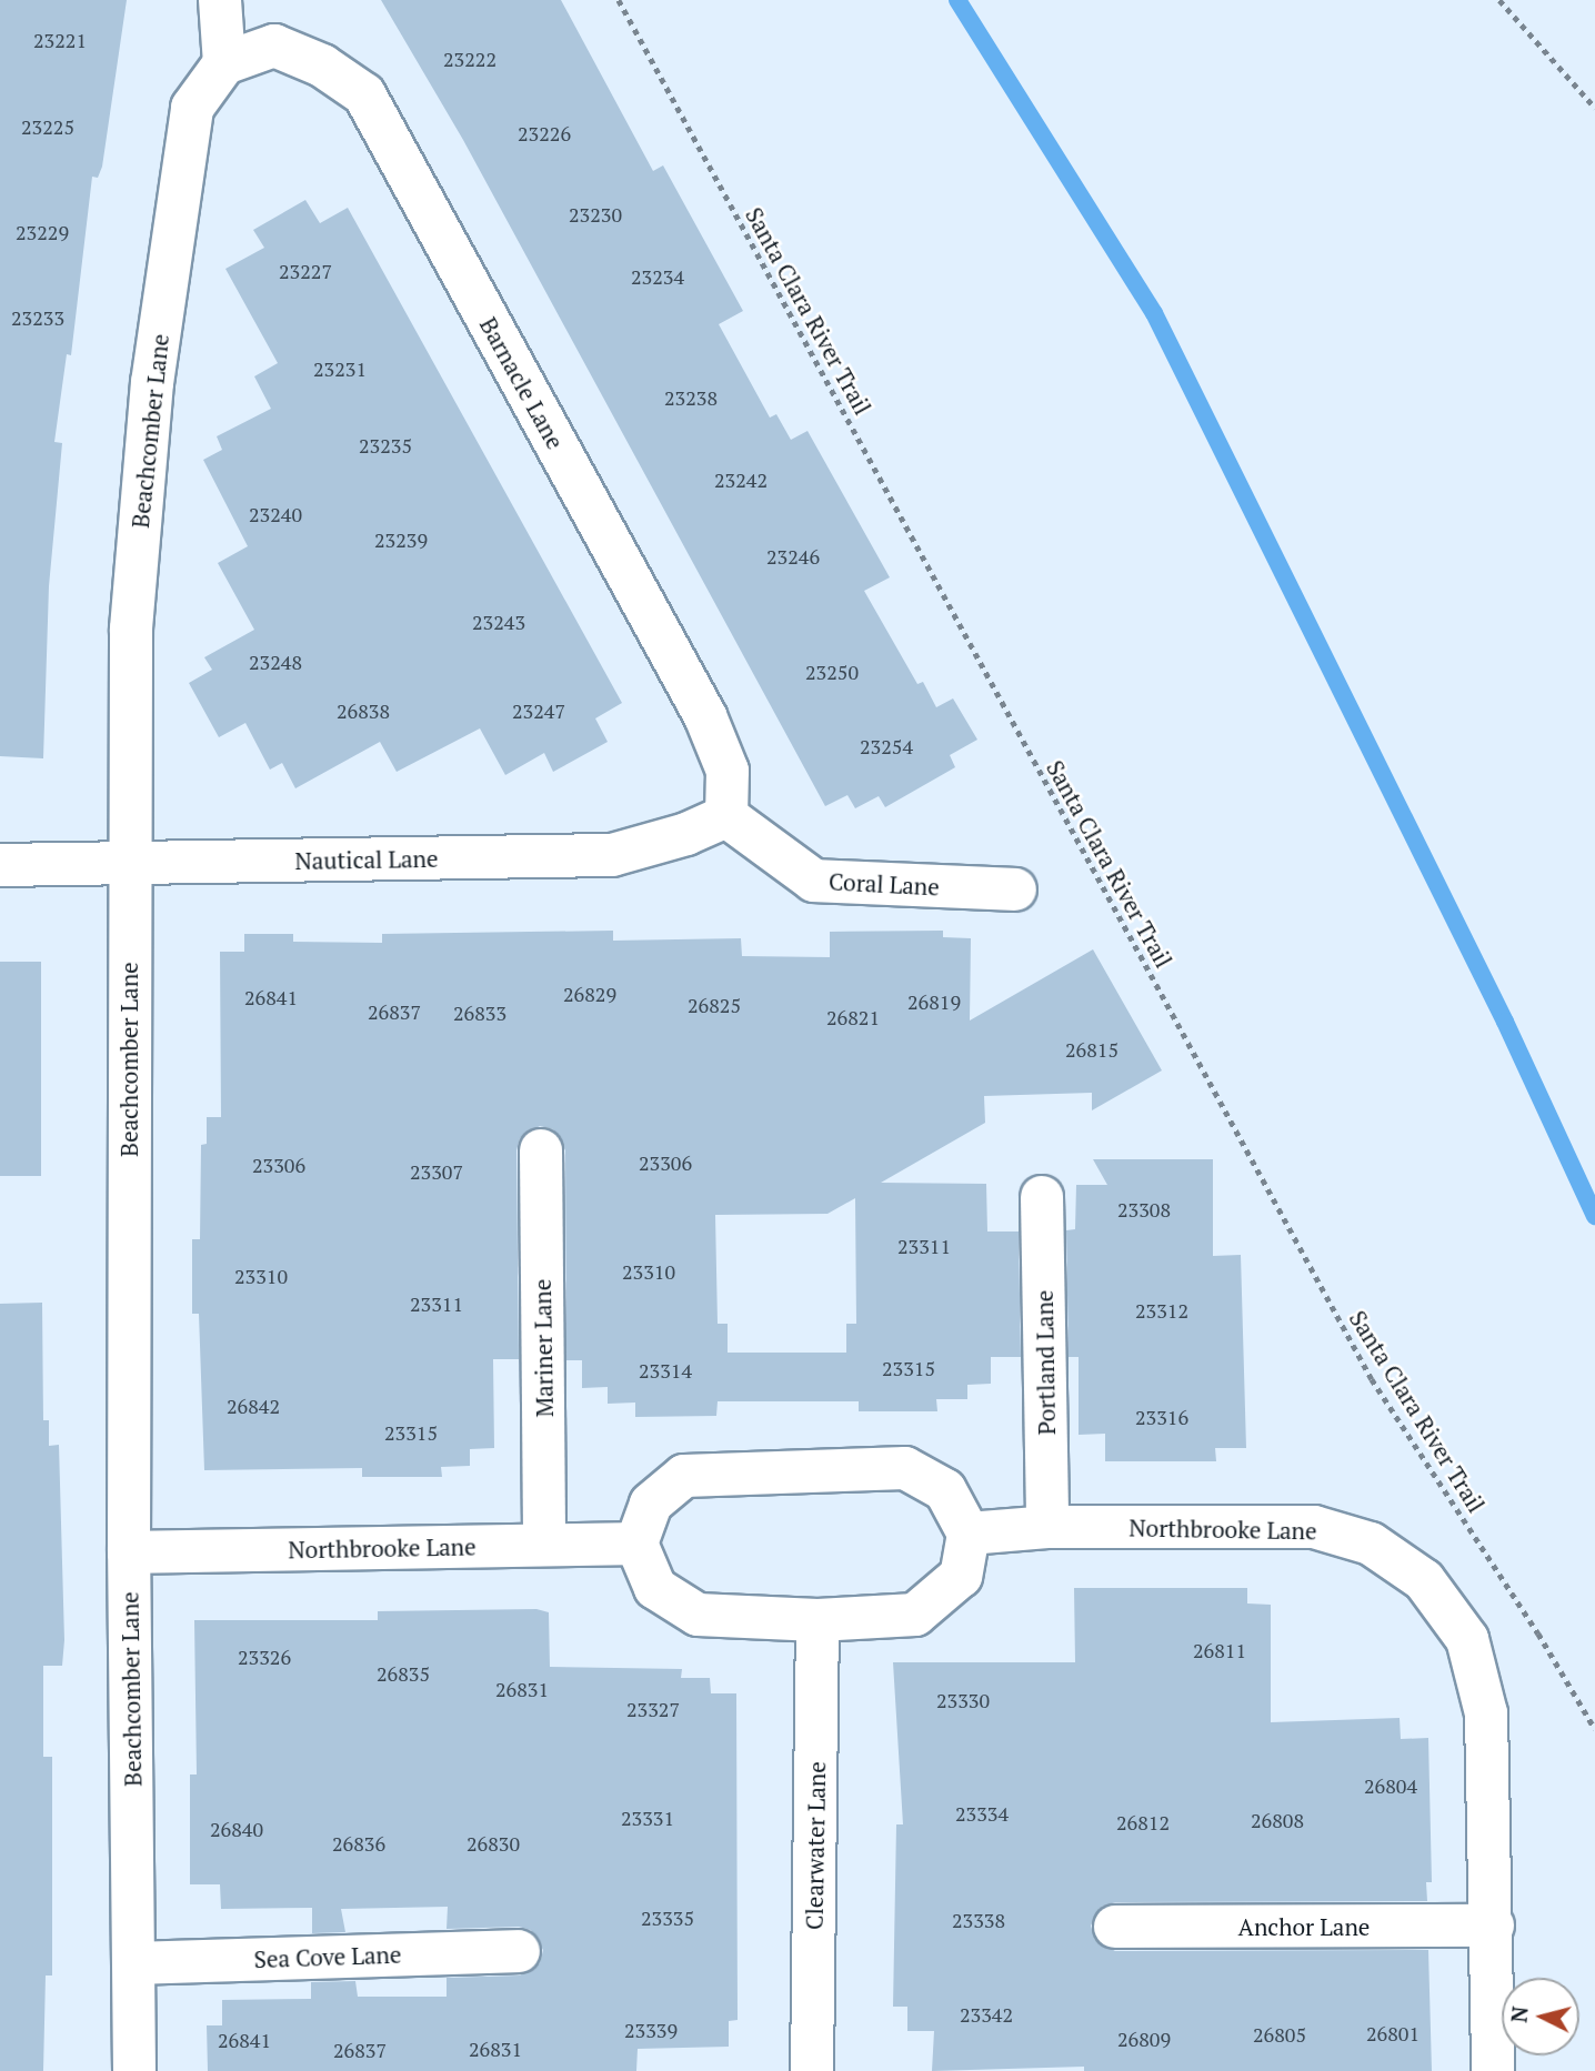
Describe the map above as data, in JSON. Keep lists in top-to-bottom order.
{
  "streets": {
    "street": [
      "Barnacle Lane",
      "Beachcomber Lane",
      "Nautical Lane",
      "Coral Lane",
      "Mariner Lane",
      "Portland Lane",
      "Northbrooke Lane",
      "Clearwater Lane",
      "Anchor Lane",
      "Sea Cove Lane"
    ],
    "path": ["Santa Clara River Trail"]
  },
  "crossings": [
    ["Barnacle Lane", "Beachcomber Lane"],
    ["Barnacle Lane", "Nautical Lane"],
    ["Barnacle Lane", "Coral Lane"],
    ["Beachcomber Lane", "Nautical Lane"],
    ["Beachcomber Lane", "Northbrooke Lane"],
    ["Beachcomber Lane", "Sea Cove Lane"],
    ["Nautical Lane", "Coral Lane"],
    ["Mariner Lane", "Northbrooke Lane"],
    ["Portland Lane", "Northbrooke Lane"],
    ["Northbrooke Lane", "Anchor Lane"]
  ],
  "house_numbers": [
    "23221",
    "23222",
    "23225",
    "23226",
    "23230",
    "23229",
    "23227",
    "23234",
    "23233",
    "23231",
    "23238",
    "23235",
    "23242",
    "23240",
    "23239",
    "23246",
    "23243",
    "23248",
    "23250",
    "26838",
    "23247",
    "23254",
    "26829",
    "26841",
    "26819",
    "26825",
    "26837",
    "26833",
    "26821",
    "26815",
    "23306",
    "23306",
    "23307",
    "23308",
    "23311",
    "23310",
    "23310",
    "23311",
    "23312",
    "23315",
    "23314",
    "26842",
    "23316",
    "23315",
    "26811",
    "23326",
    "26835",
    "26831",
    "23330",
    "23327",
    "26804",
    "23334",
    "23331",
    "26808",
    "26812",
    "26840",
    "26836",
    "26830",
    "23335",
    "23338",
    "23342",
    "23339",
    "26801",
    "26805",
    "26809",
    "26841",
    "26831",
    "26837"
  ],
  "north": "left"
}
